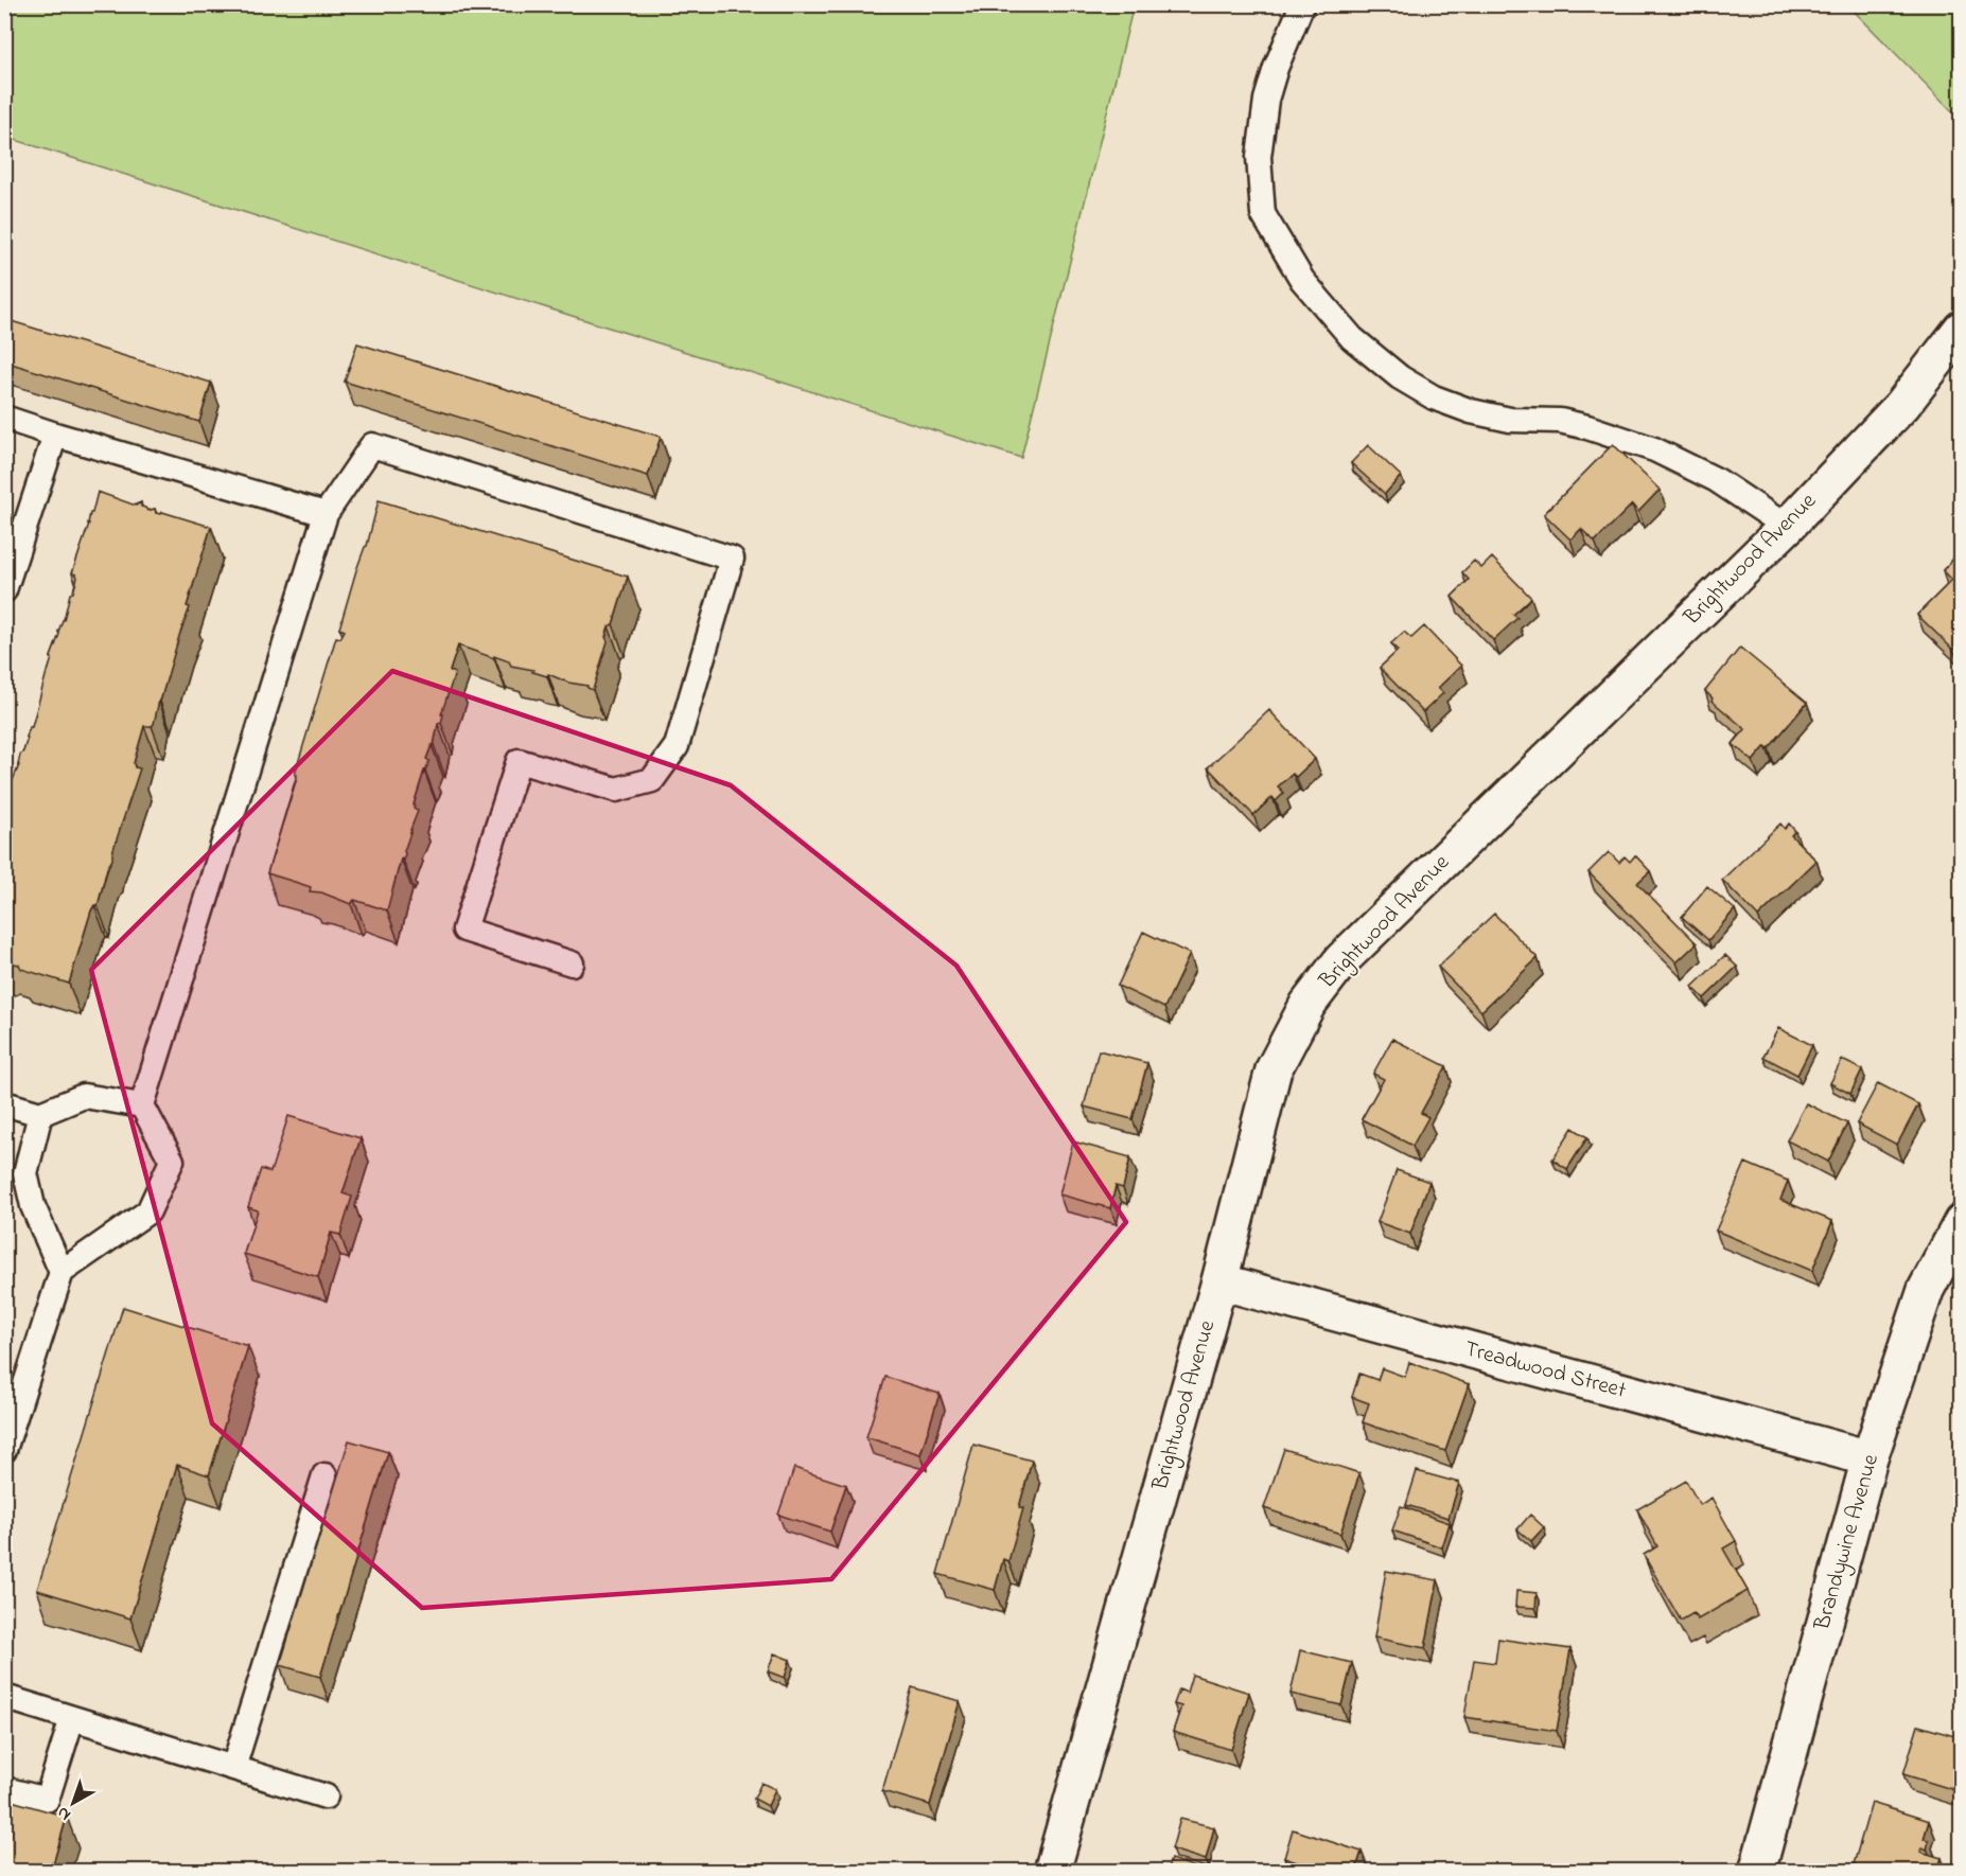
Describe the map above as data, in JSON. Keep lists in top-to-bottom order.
{
  "streets": {
    "street": ["Brightwood Avenue", "Treadwood Street", "Brandywine Avenue"]
  },
  "crossings": [
    ["Brightwood Avenue", "Treadwood Street"],
    ["Treadwood Street", "Brandywine Avenue"]
  ],
  "north": "bottom left"
}
